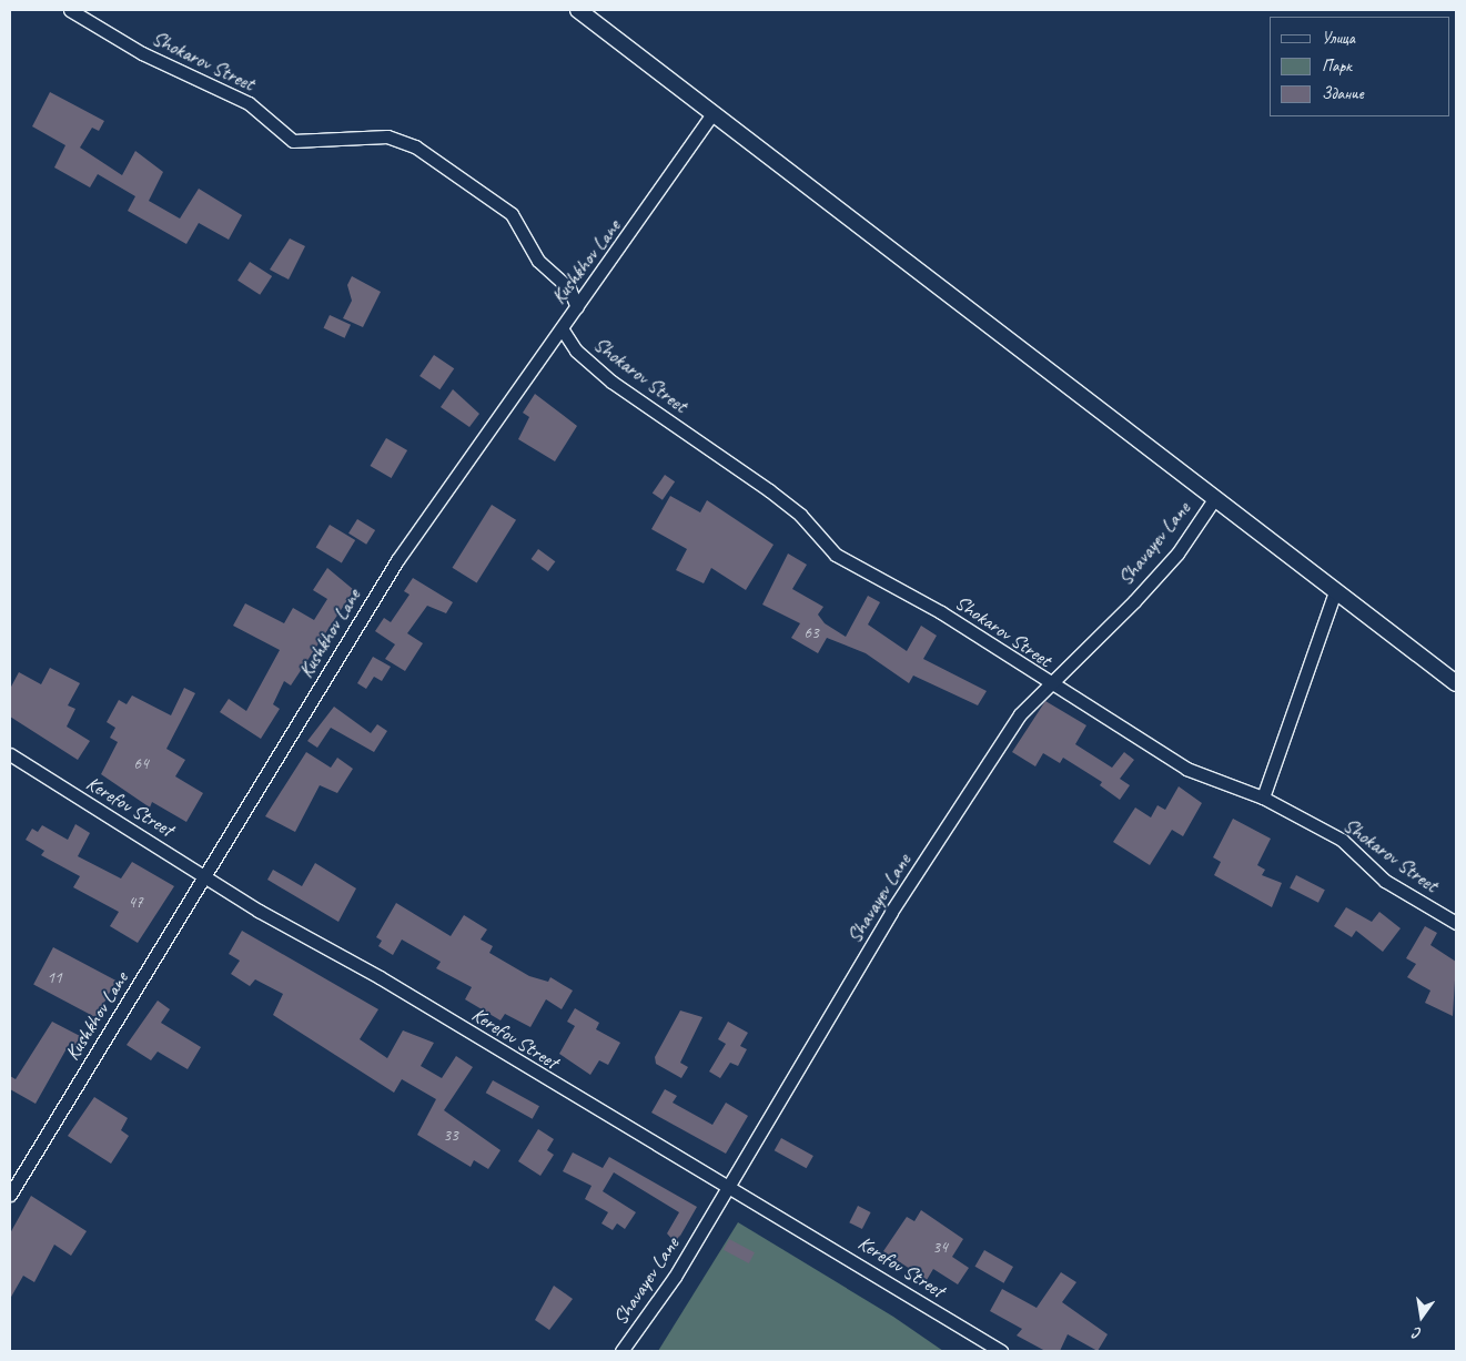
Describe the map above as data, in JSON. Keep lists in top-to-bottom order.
{
  "streets": {
    "street": [
      "Shokarov Street",
      "Kushkhov Lane",
      "Shavayev Lane",
      "Kerefov Street"
    ]
  },
  "crossings": [
    ["Shokarov Street", "Kushkhov Lane"],
    ["Shokarov Street", "Shavayev Lane"],
    ["Kushkhov Lane", "Kerefov Street"],
    ["Shavayev Lane", "Kerefov Street"]
  ],
  "house_numbers": [
    "63",
    "64",
    "47",
    "11",
    "33",
    "34"
  ],
  "legend": ["Улица", "Парк", "Здание"],
  "north": "bottom"
}
